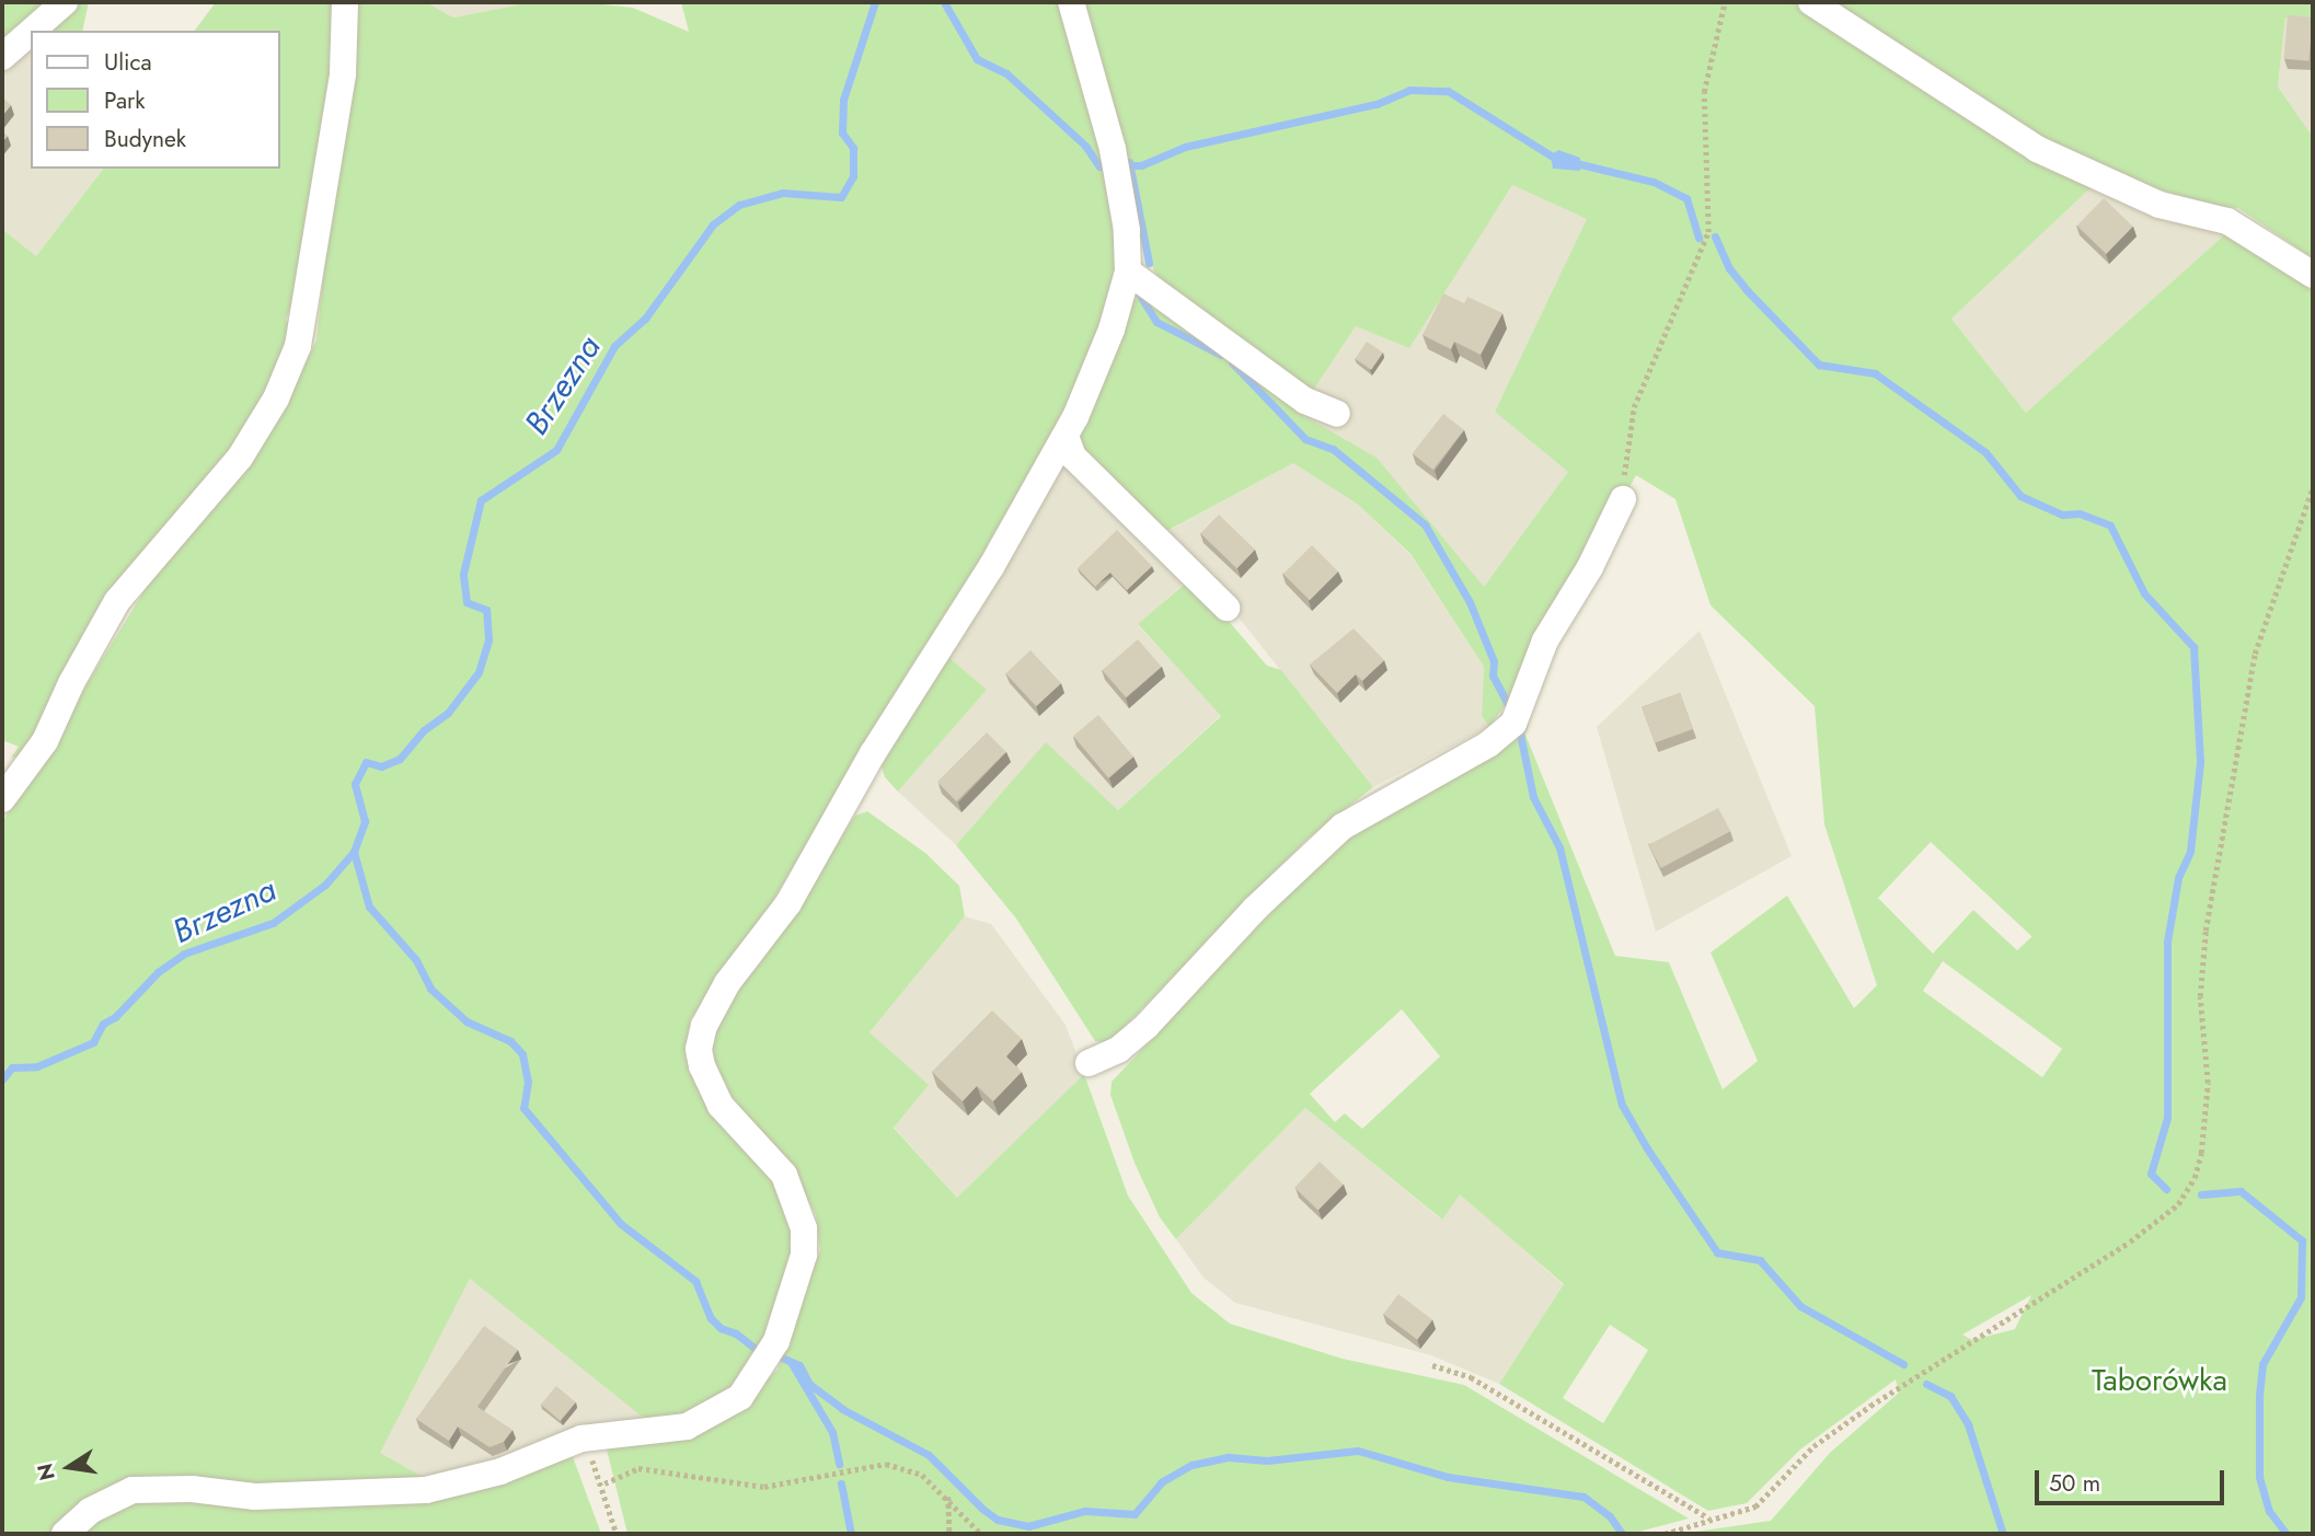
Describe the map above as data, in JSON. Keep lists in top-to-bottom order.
{
  "water": ["Brzezna"],
  "parks": ["Taborówka"],
  "legend": ["Ulica", "Park", "Budynek"],
  "scale_bar": "50 m",
  "north": "left"
}
